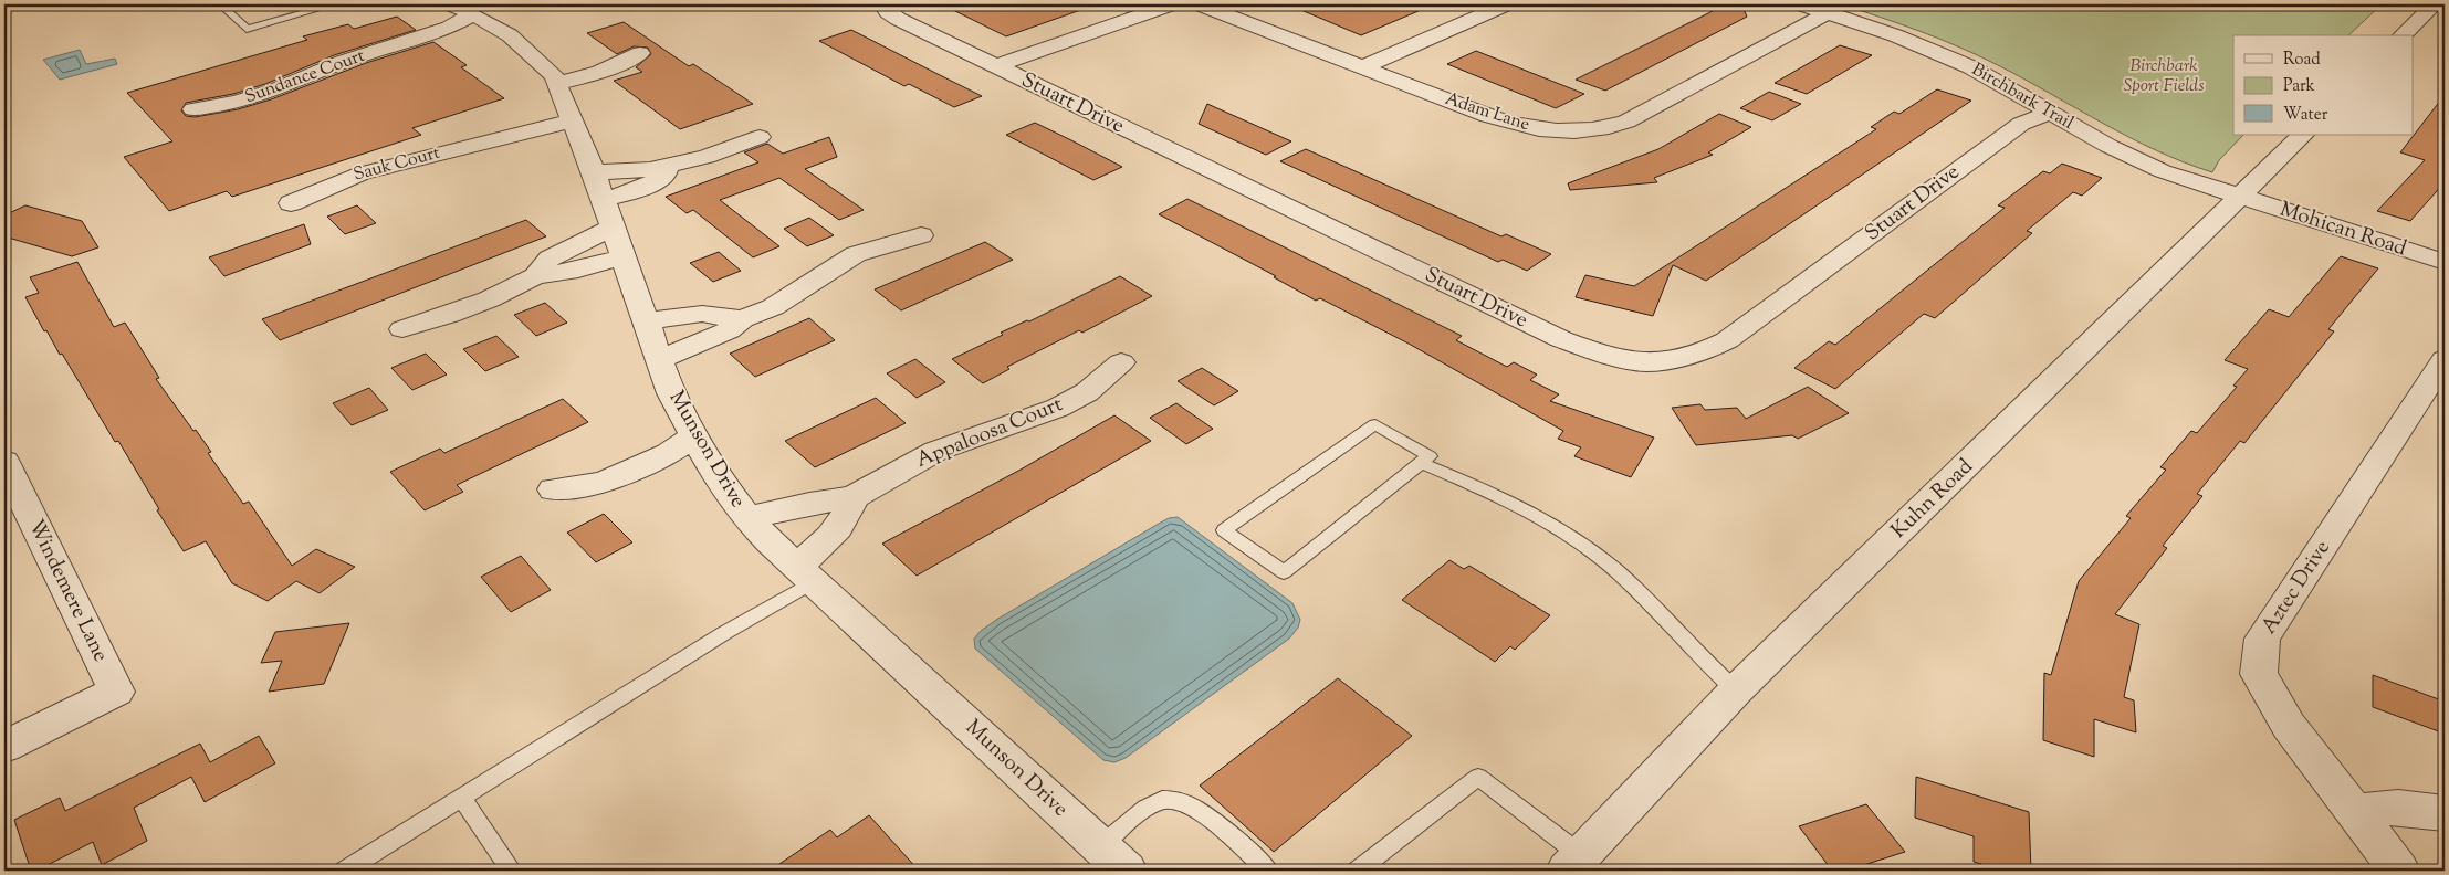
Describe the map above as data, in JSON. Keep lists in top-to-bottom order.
{
  "streets": {
    "street": [
      "Sundance Court",
      "Birchbark Trail",
      "Stuart Drive",
      "Adam Lane",
      "Sauk Court",
      "Mohican Road",
      "Appaloosa Court",
      "Munson Drive",
      "Kuhn Road",
      "Aztec Drive",
      "Windemere Lane"
    ]
  },
  "crossings": [
    ["Sundance Court", "Munson Drive"],
    ["Birchbark Trail", "Stuart Drive"],
    ["Birchbark Trail", "Adam Lane"],
    ["Birchbark Trail", "Mohican Road"],
    ["Birchbark Trail", "Kuhn Road"],
    ["Sauk Court", "Munson Drive"],
    ["Mohican Road", "Kuhn Road"],
    ["Appaloosa Court", "Munson Drive"]
  ],
  "parks": ["Birchbark Sport Fields"],
  "legend": ["Road", "Park", "Water"]
}
